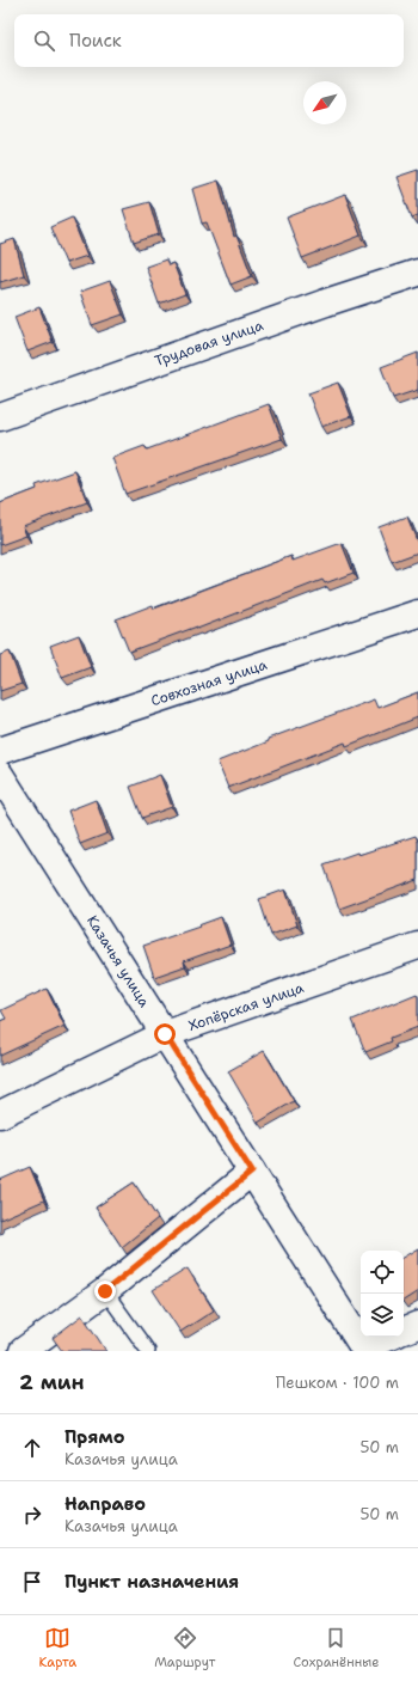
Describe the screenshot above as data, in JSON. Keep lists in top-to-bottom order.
{
  "streets": {
    "street": [
      "Трудовая улица",
      "Совхозная улица",
      "Казачья улица",
      "Хопёрская улица"
    ]
  },
  "crossings": [
    ["Казачья улица", "Хопёрская улица"]
  ],
  "north": "bottom left",
  "page": {
    "search": "Поиск",
    "heading": ["2 мин", "Пешком · 100 m"],
    "list": [
      ["Прямо", "Казачья улица", "50 m"],
      ["Направо", "Казачья улица", "50 m"],
      "Пункт назначения"
    ],
    "nav": ["Карта", "Маршрут", "Сохранённые"]
  }
}
